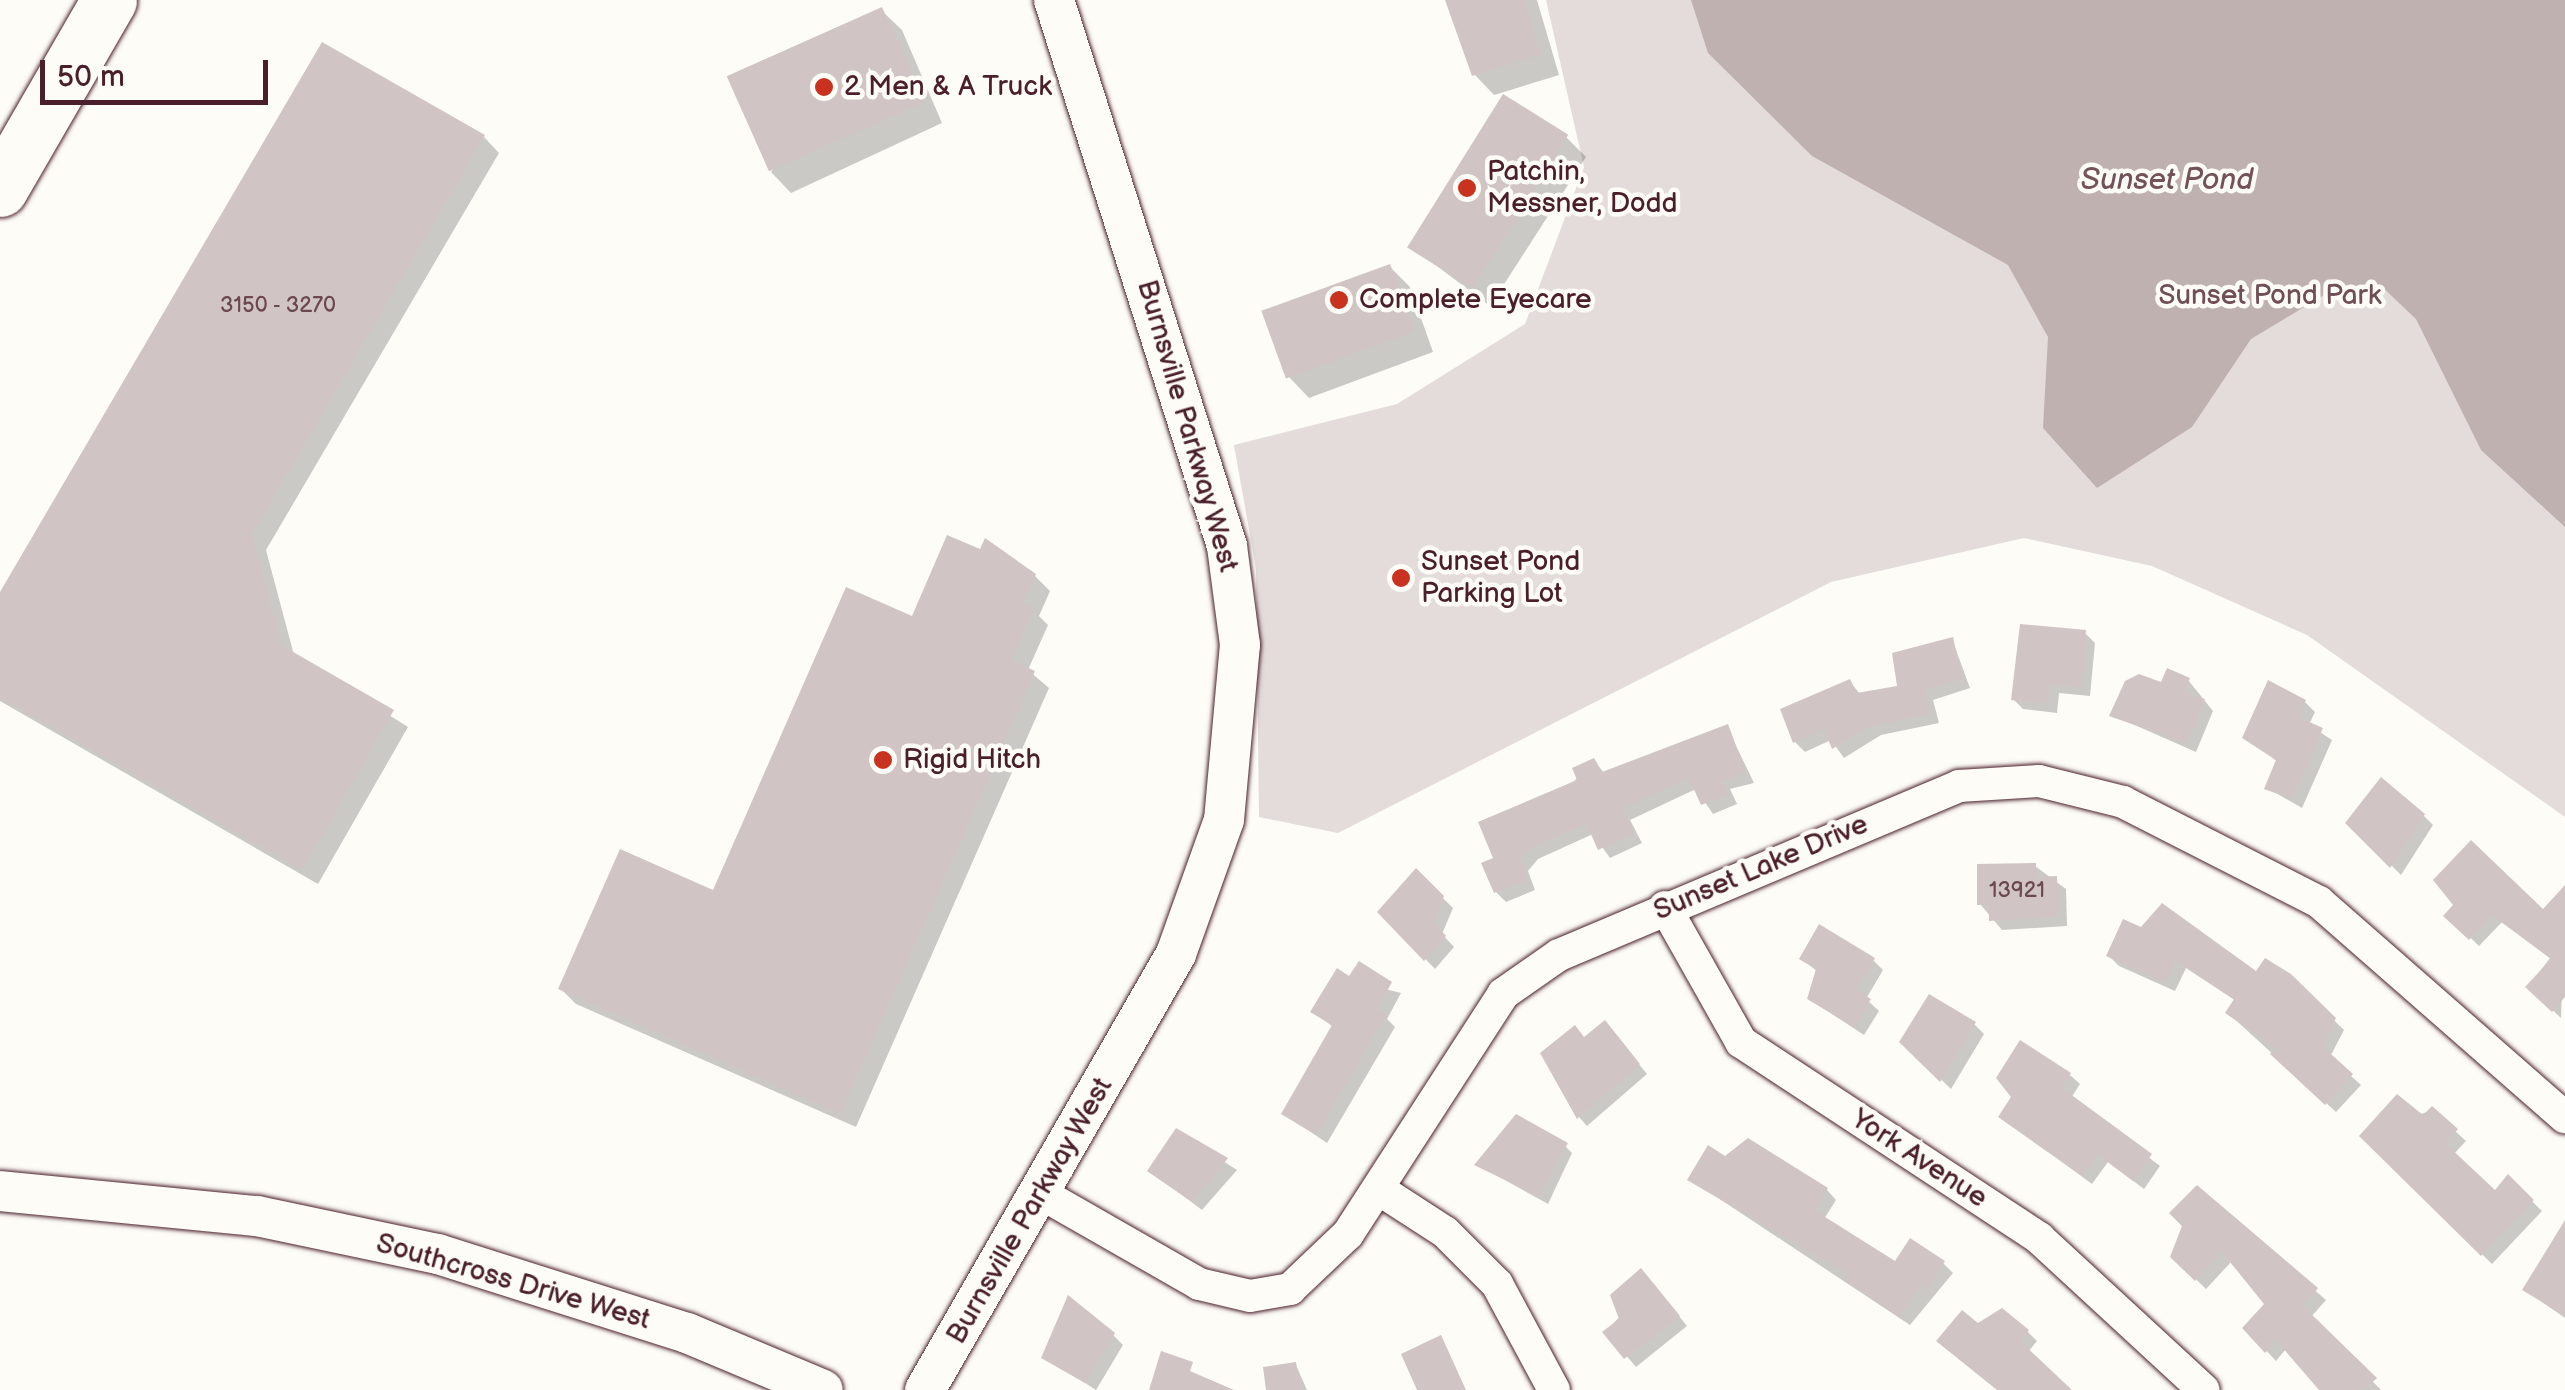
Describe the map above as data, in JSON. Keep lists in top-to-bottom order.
{
  "streets": {
    "street": [
      "Burnsville Parkway West",
      "Sunset Lake Drive",
      "York Avenue",
      "Southcross Drive West"
    ]
  },
  "crossings": [
    ["Burnsville Parkway West", "Sunset Lake Drive"],
    ["Sunset Lake Drive", "York Avenue"]
  ],
  "water": ["Sunset Pond"],
  "parks": ["Sunset Pond Park"],
  "places": [
    "2 Men & A Truck",
    "Patchin, Messner, Dodd",
    "Complete Eyecare",
    "Sunset Pond Parking Lot",
    "Rigid Hitch"
  ],
  "house_numbers": ["3150 - 3270", "13921"],
  "scale_bar": "50 m"
}
